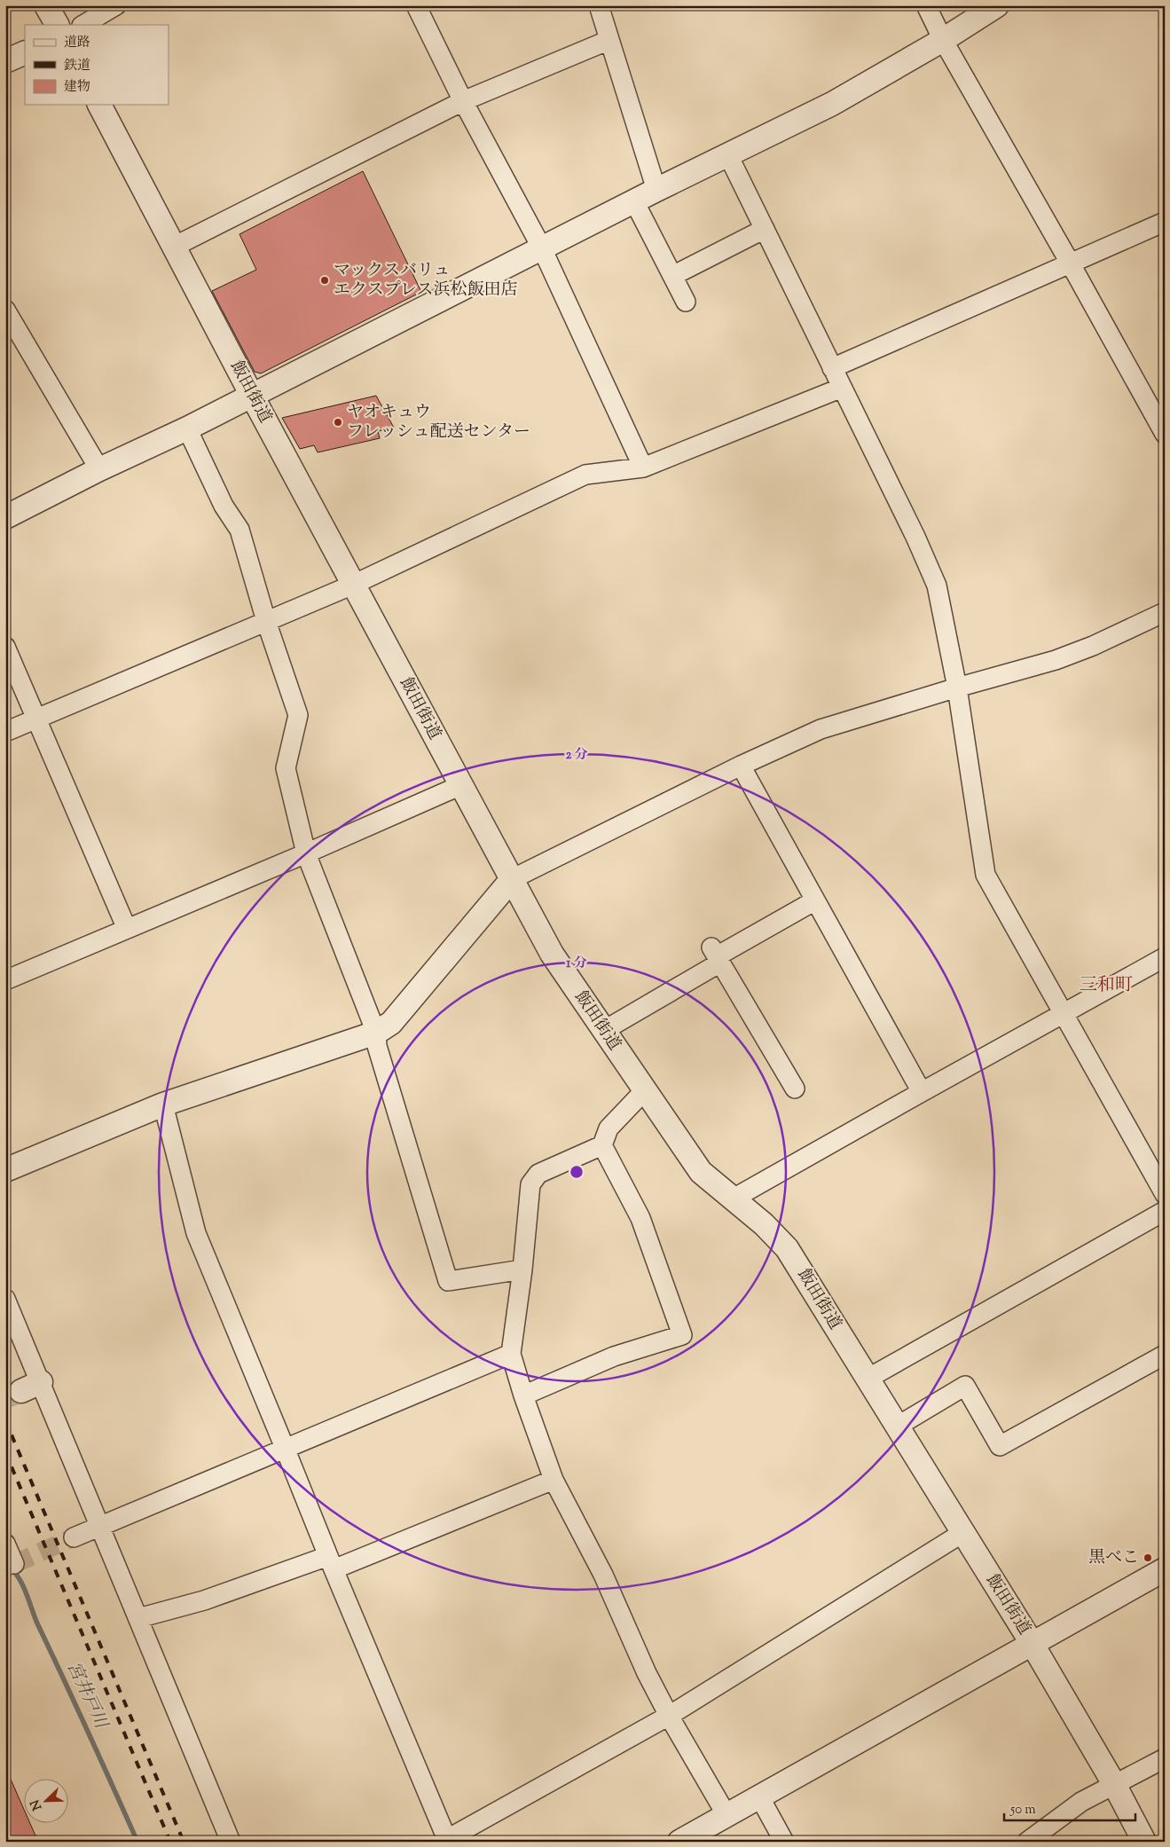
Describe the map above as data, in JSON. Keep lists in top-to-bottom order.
{
  "streets": {
    "street": ["飯田街道"]
  },
  "districts": ["三和町"],
  "water": ["宮井戸川"],
  "places": ["マックスバリュ エクスプレス浜松飯田店", "ヤオキュウ フレッシュ配送センター", "黒べこ"],
  "legend": ["道路", "鉄道", "建物"],
  "scale_bar": "50 m",
  "north": "bottom left",
  "rings": ["2 分", "1 分"]
}
